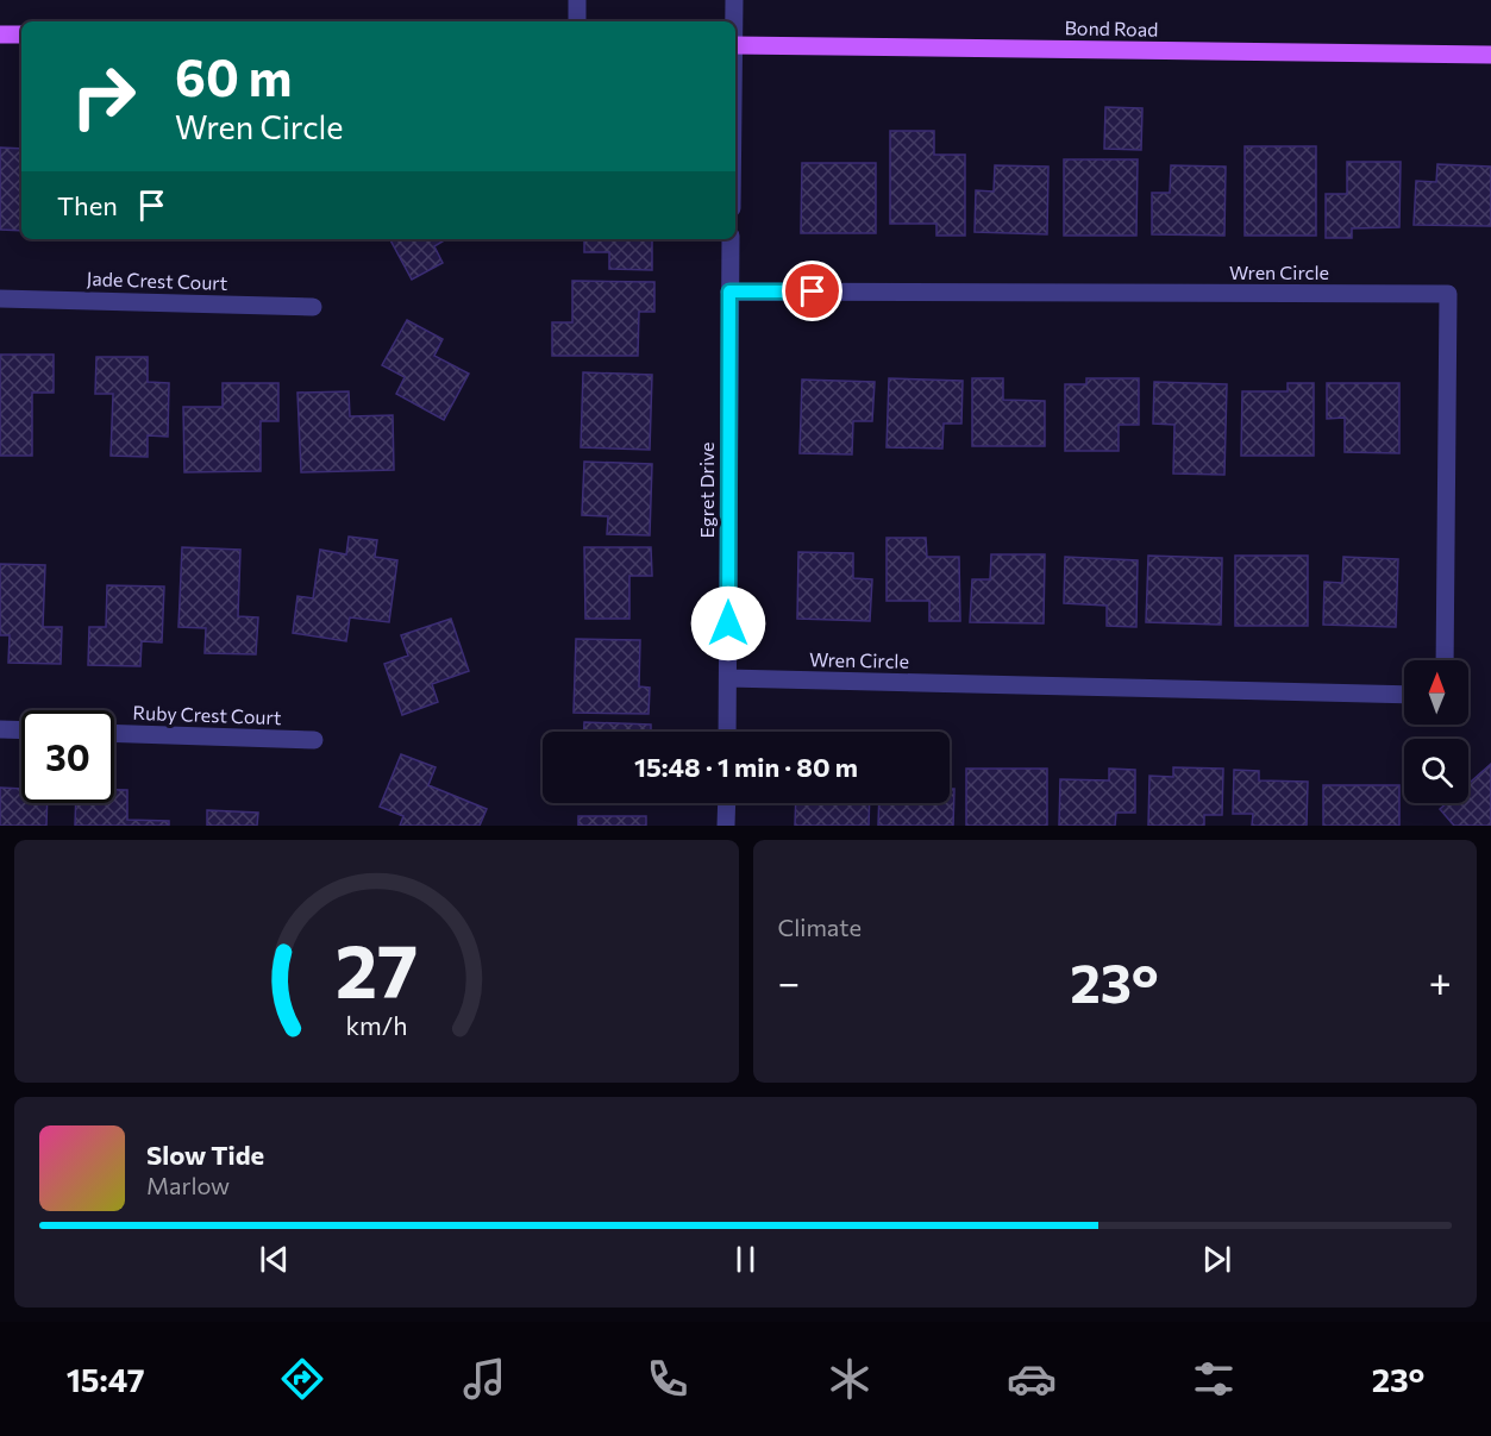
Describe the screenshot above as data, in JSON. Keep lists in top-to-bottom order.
{
  "streets": {
    "main road": ["Bond Road"],
    "street": [
      "Wren Circle",
      "Jade Crest Court",
      "Egret Drive",
      "Ruby Crest Court"
    ]
  },
  "crossings": [
    ["Wren Circle", "Egret Drive"]
  ],
  "north": "top",
  "page": {
    "turn": ["60 m", "Wren Circle"],
    "then": "Then",
    "limit": "30",
    "trip": "15:48 · 1 min · 80 m",
    "tile": "Climate",
    "heat": ["−", "23°", "+"],
    "song": ["Slow Tide", "Marlow"],
    "tabs": ["15:47", "23°"],
    "gauge": ["27", "km/h"]
  }
}
